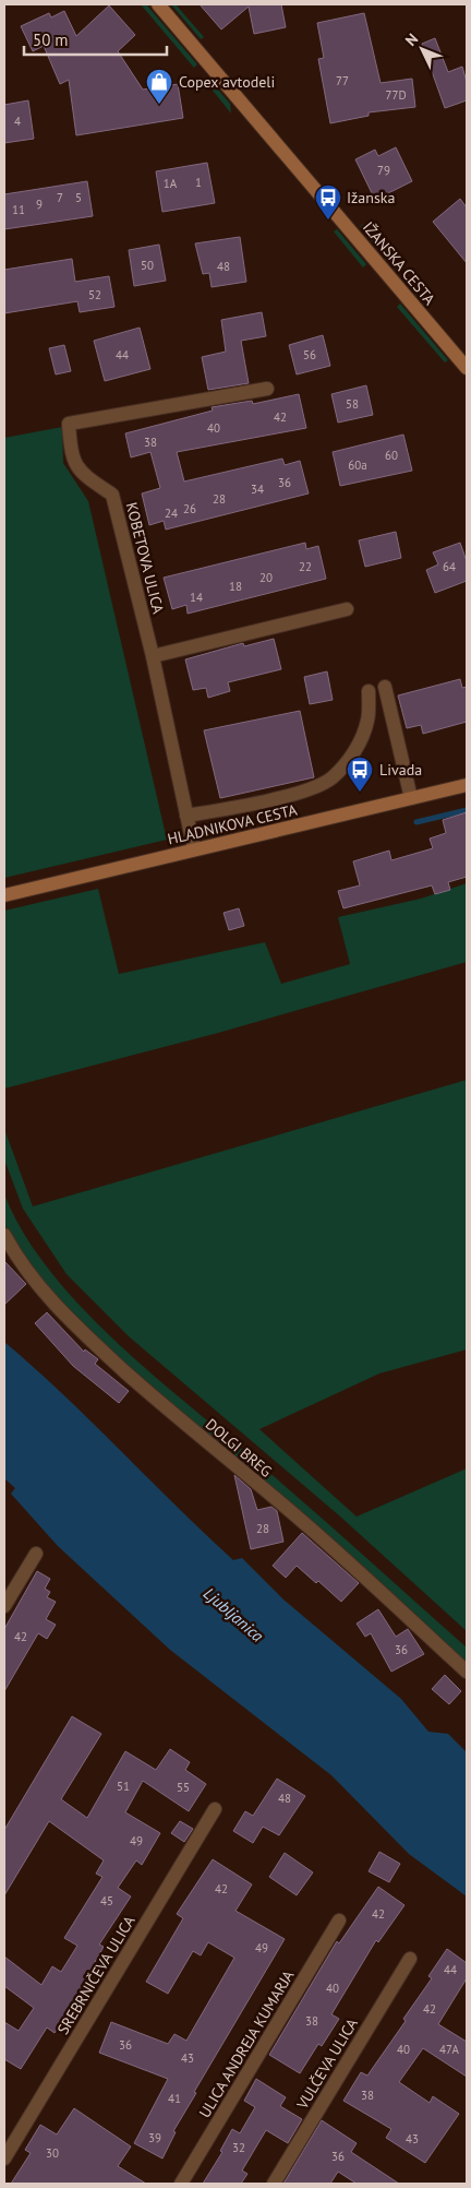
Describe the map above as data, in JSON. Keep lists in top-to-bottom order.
{
  "streets": {
    "main road": ["IŽANSKA CESTA", "HLADNIKOVA CESTA"],
    "street": [
      "KOBETOVA ULICA",
      "DOLGI BREG",
      "SREBRNIČEVA ULICA",
      "ULICA ANDREJA KUMARJA",
      "VULČEVA ULICA"
    ]
  },
  "crossings": [
    ["KOBETOVA ULICA", "HLADNIKOVA CESTA"]
  ],
  "water": ["Ljubljanica"],
  "places": {
    "shop": ["Copex avtodeli"],
    "bus stop": ["Ižanska", "Livada"]
  },
  "house_numbers": [
    "77",
    "77D",
    "4",
    "79",
    "1",
    "1A",
    "7",
    "5",
    "9",
    "11",
    "50",
    "48",
    "52",
    "44",
    "56",
    "58",
    "42",
    "40",
    "38",
    "60",
    "60a",
    "36",
    "34",
    "28",
    "26",
    "24",
    "22",
    "64",
    "20",
    "18",
    "14",
    "28",
    "42",
    "36",
    "51",
    "55",
    "48",
    "49",
    "42",
    "45",
    "42",
    "49",
    "44",
    "40",
    "42",
    "38",
    "36",
    "40",
    "47A",
    "43",
    "38",
    "41",
    "39",
    "43",
    "32",
    "30",
    "36"
  ],
  "scale_bar": "50 m",
  "north": "top left"
}
